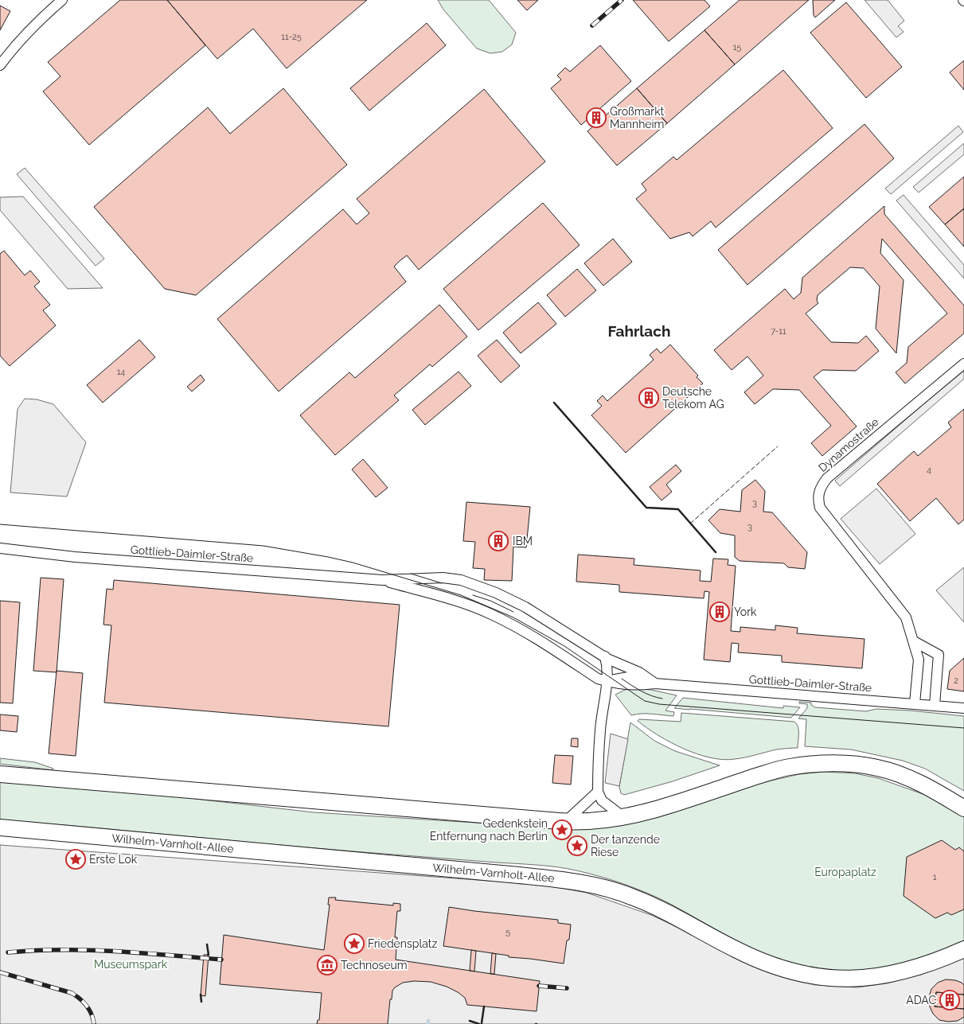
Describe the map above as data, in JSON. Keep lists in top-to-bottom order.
{
  "streets": {
    "main road": ["Wilhelm-Varnholt-Allee"],
    "street": ["Dynamostraße", "Gottlieb-Daimler-Straße"]
  },
  "crossings": [
    ["Dynamostraße", "Gottlieb-Daimler-Straße"]
  ],
  "districts": ["Fahrlach"],
  "parks": ["Europaplatz", "Museumspark"],
  "places": {
    "building": [
      "Großmarkt Mannheim",
      "Deutsche Telekom AG",
      "IBM",
      "York",
      "ADAC"
    ],
    "place": [
      "Gedenkstein Entfernung nach Berlin",
      "Der tanzende Riese",
      "Erste Lok",
      "Friedensplatz"
    ],
    "museum": ["Technoseum"]
  },
  "house_numbers": [
    "11-25",
    "15",
    "7-11",
    "14",
    "4",
    "3",
    "3",
    "2",
    "1",
    "5"
  ]
}
